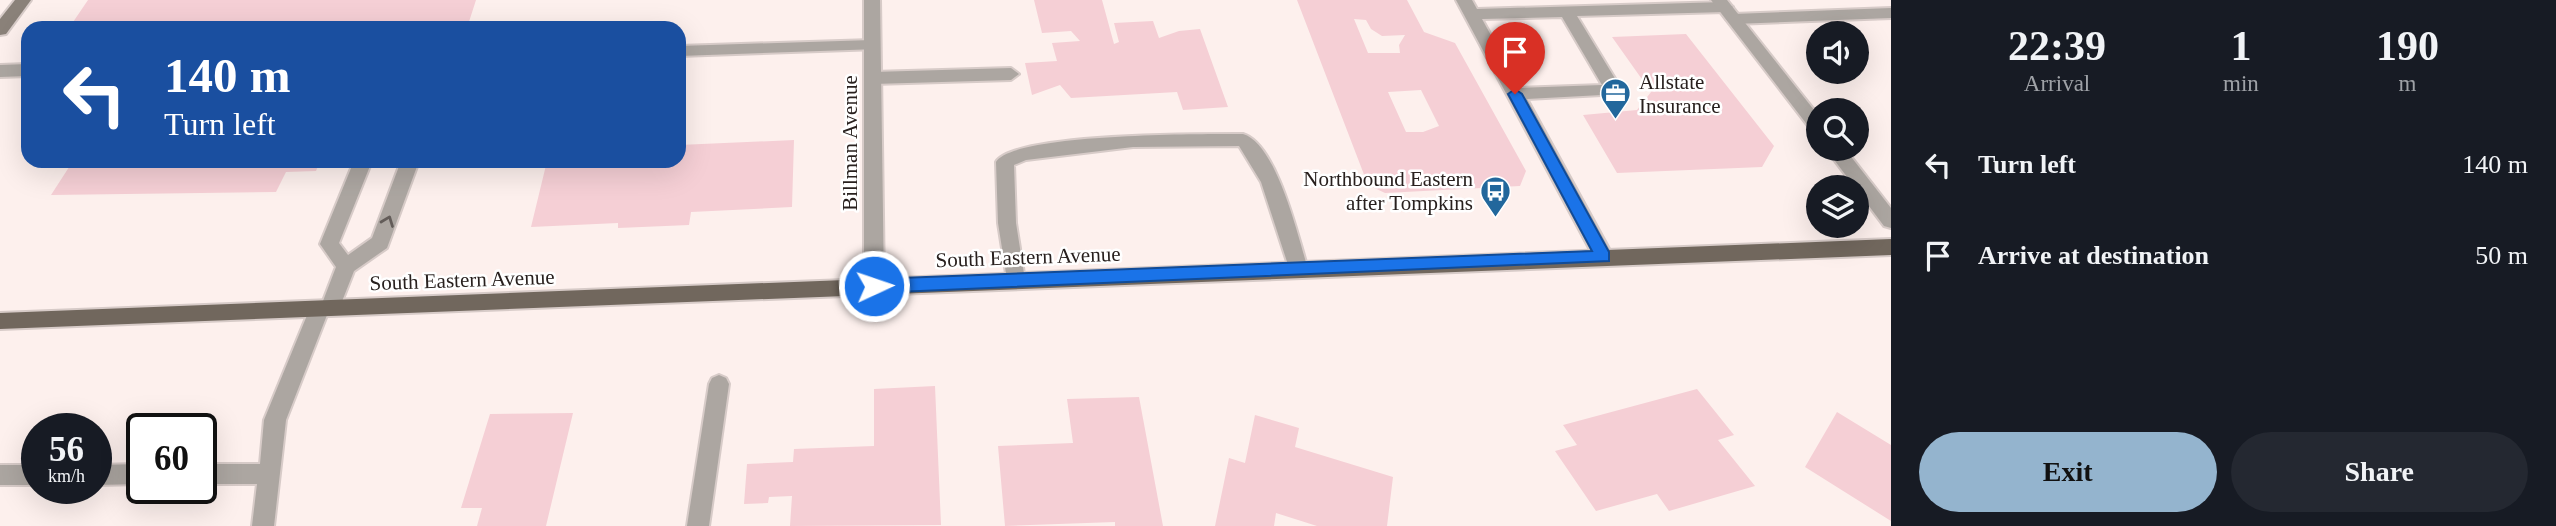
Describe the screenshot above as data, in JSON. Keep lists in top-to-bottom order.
{
  "streets": {
    "main road": ["South Eastern Avenue"],
    "street": ["Billman Avenue"]
  },
  "crossings": [
    ["Billman Avenue", "South Eastern Avenue"]
  ],
  "places": {
    "office": ["Allstate Insurance"],
    "bus stop": ["Northbound Eastern after Tompkins"]
  },
  "page": {
    "eta": [
      "22:39",
      "Arrival",
      "1",
      "min",
      "190",
      "m"
    ],
    "turn": ["140 m", "Turn left"],
    "list": [
      {
        "name": "Turn left",
        "value": "140 m"
      },
      {
        "name": "Arrive at destination",
        "value": "50 m"
      }
    ],
    "speed": "56 km/h",
    "limit": "60",
    "buttons": ["Exit", "Share"]
  }
}
